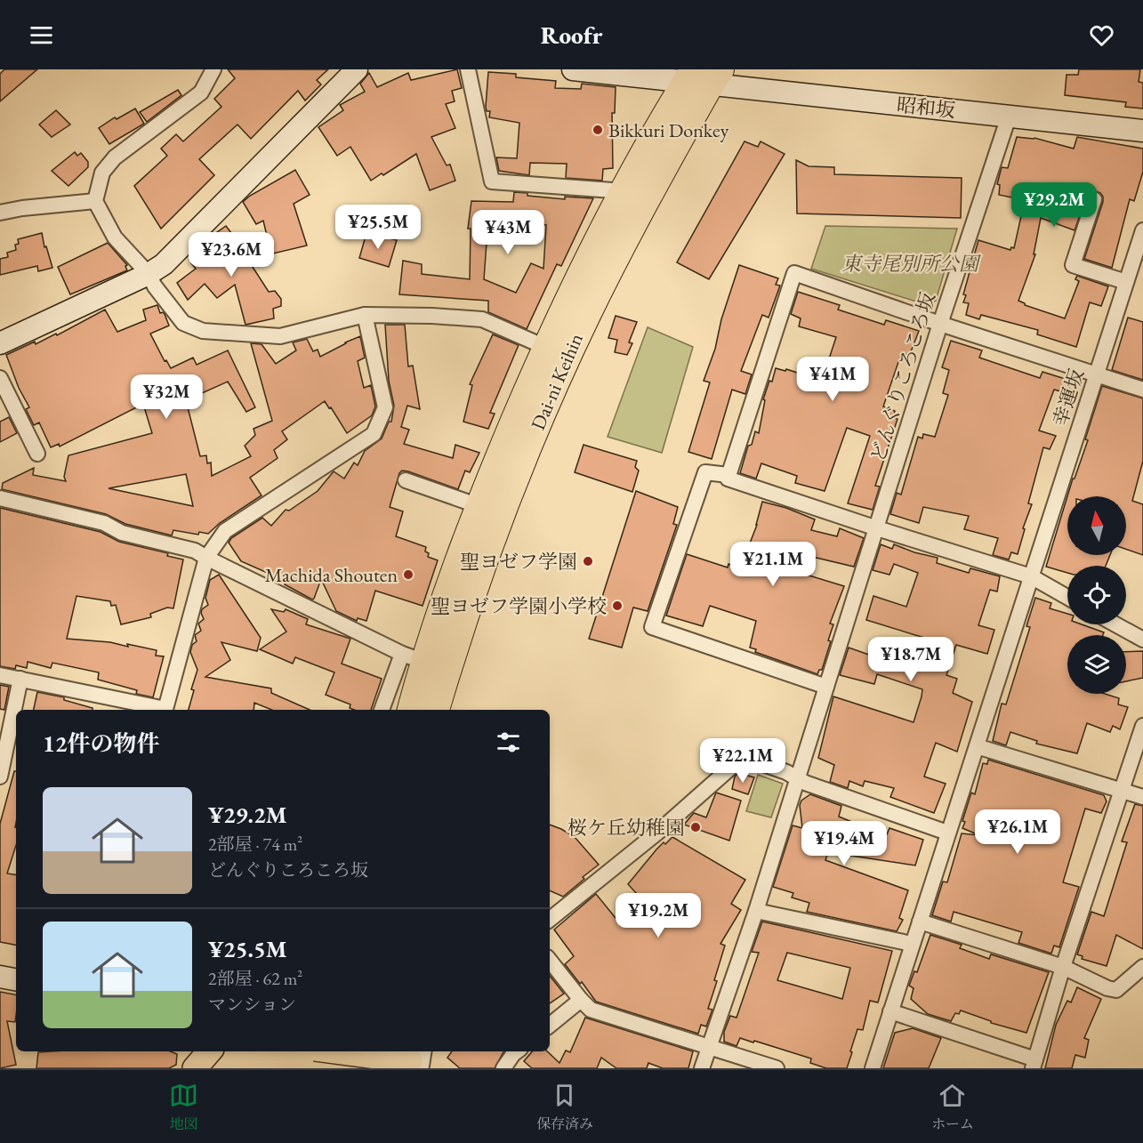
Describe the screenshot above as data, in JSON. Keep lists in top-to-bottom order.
{
  "streets": {
    "highway": ["Dai-ni Keihin"],
    "street": ["昭和坂", "どんぐりころころ坂", "幸運坂"]
  },
  "crossings": [
    ["昭和坂", "どんぐりころころ坂"],
    ["昭和坂", "Dai-ni Keihin"]
  ],
  "parks": ["東寺尾別所公園"],
  "places": [
    "Bikkuri Donkey",
    "聖ヨゼフ学園",
    "Machida Shouten",
    "聖ヨゼフ学園小学校",
    "桜ケ丘幼稚園"
  ],
  "north": "top",
  "page": {
    "header": "Roofr",
    "price": [
      "¥29.2M",
      "¥25.5M",
      "¥43M",
      "¥23.6M",
      "¥41M",
      "¥32M",
      "¥21.1M",
      "¥18.7M",
      "¥22.1M",
      "¥26.1M",
      "¥19.4M",
      "¥19.2M"
    ],
    "heading": "12件の物件",
    "list": [
      {
        "name": "¥29.2M",
        "note": "2部屋 · 74 m² · どんぐりころころ坂"
      },
      {
        "name": "¥25.5M",
        "note": "2部屋 · 62 m² · マンション"
      }
    ],
    "tabs": ["地図", "保存済み", "ホーム"]
  }
}
